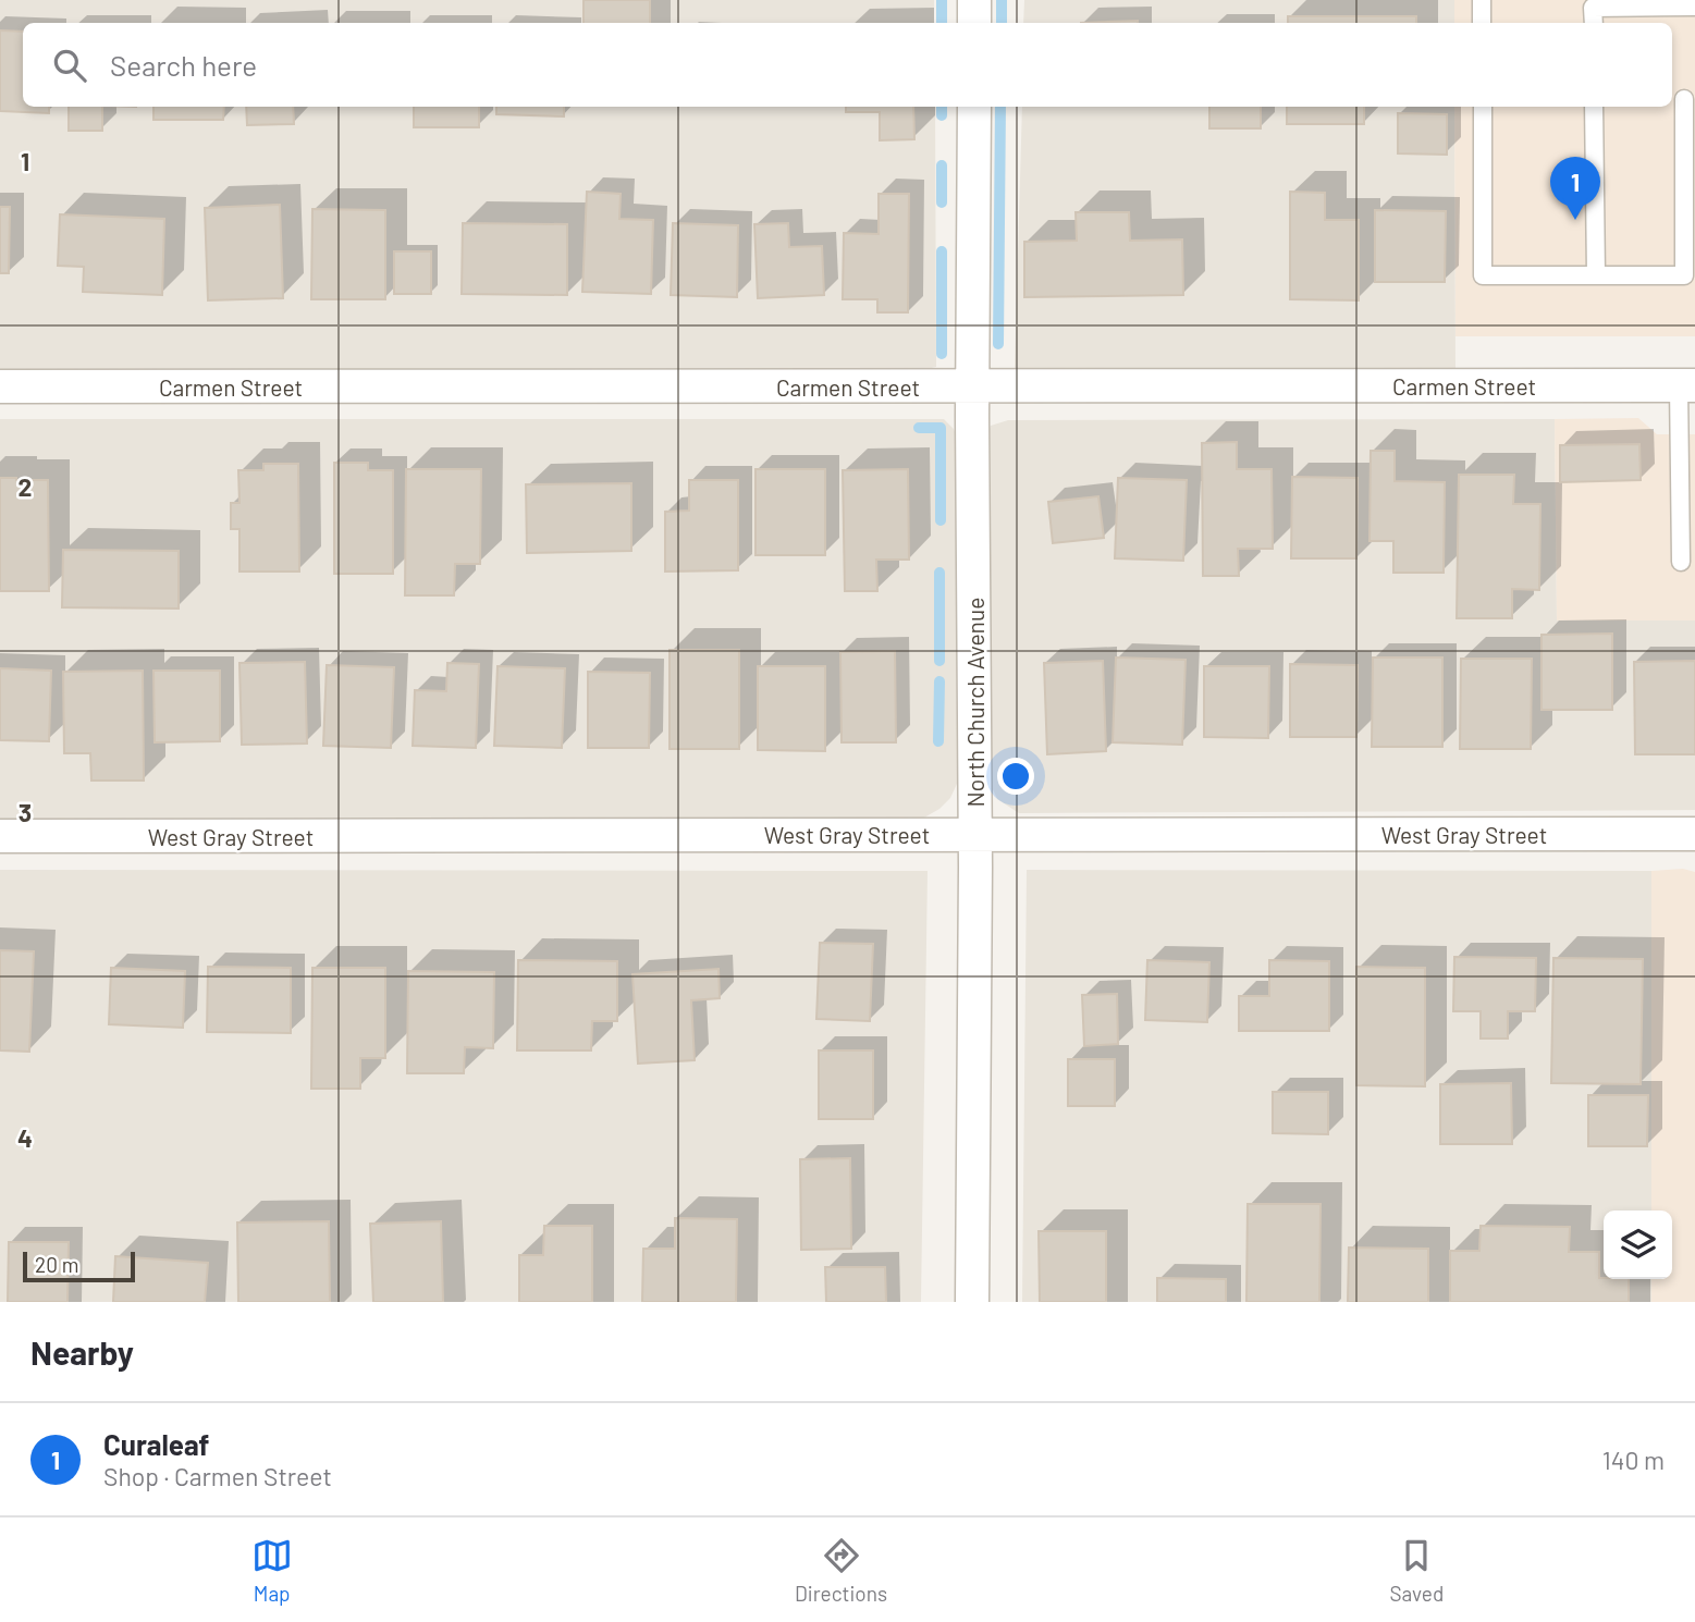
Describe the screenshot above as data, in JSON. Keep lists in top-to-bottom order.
{
  "streets": {
    "street": ["Carmen Street", "North Church Avenue", "West Gray Street"]
  },
  "crossings": [
    ["Carmen Street", "North Church Avenue"],
    ["North Church Avenue", "West Gray Street"]
  ],
  "scale_bar": "20 m",
  "page": {
    "search": "Search here",
    "pins": "1",
    "scale": "20 m",
    "heading": "Nearby",
    "list": [
      {
        "mark": "1",
        "name": "Curaleaf",
        "note": "Shop · Carmen Street",
        "value": "140 m"
      }
    ],
    "nav": ["Map", "Directions", "Saved"]
  },
  "grid": {
    "rows": [
      "1",
      "2",
      "3",
      "4"
    ]
  }
}
